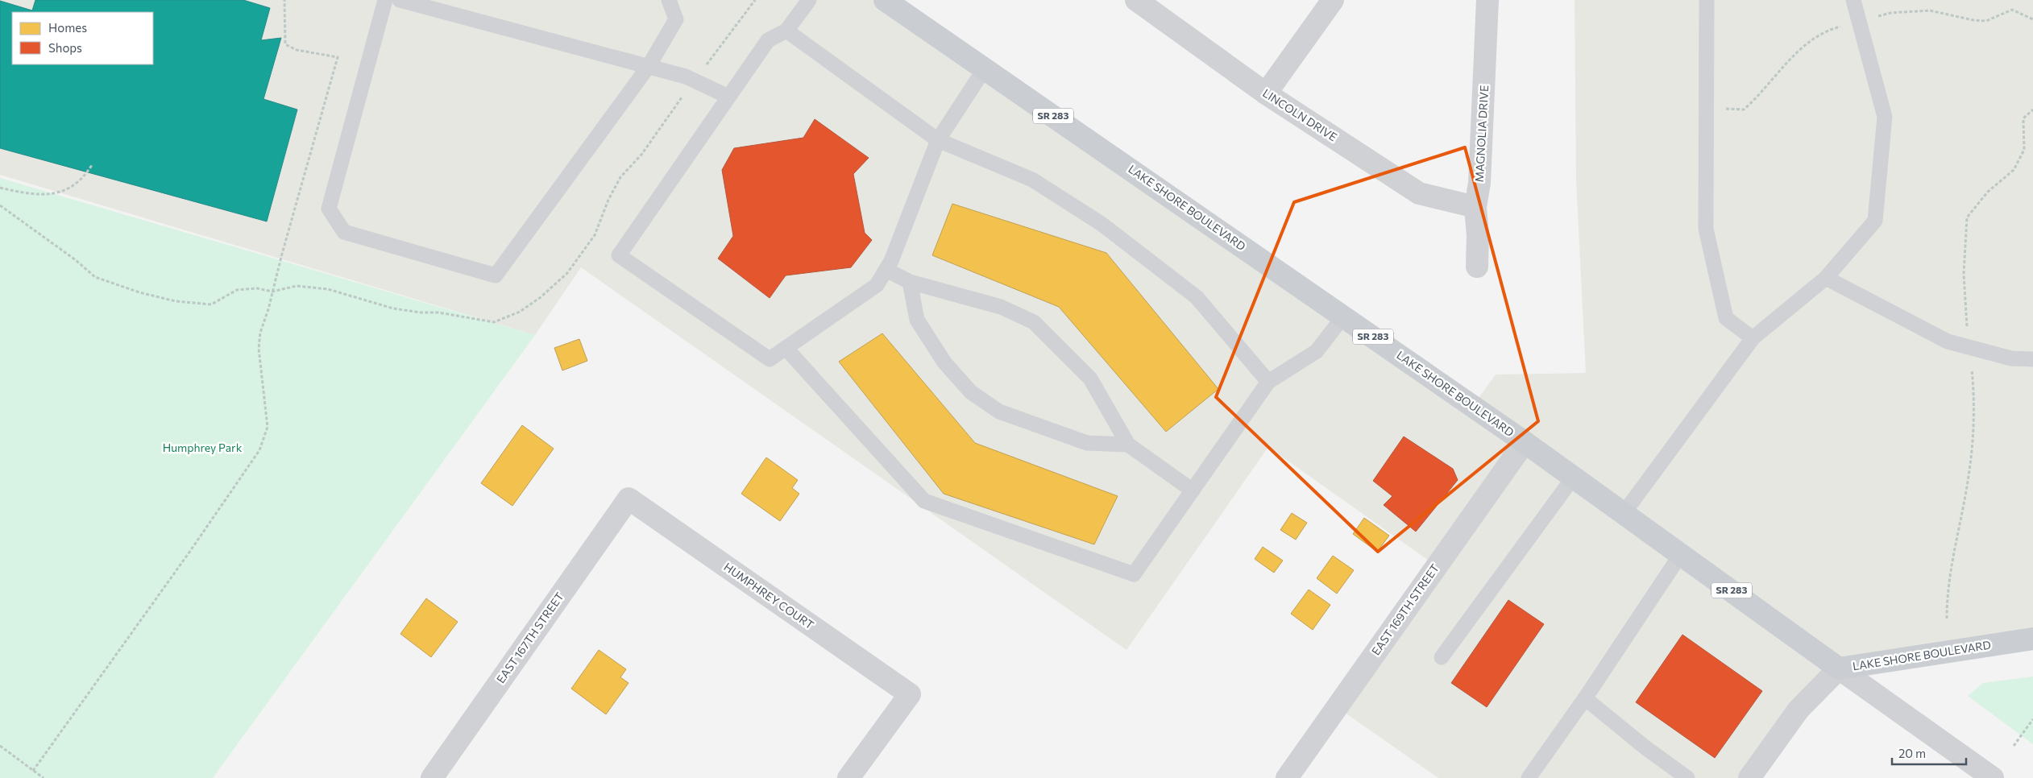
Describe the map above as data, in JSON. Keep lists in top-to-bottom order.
{
  "streets": {
    "main road": ["SR 283", "LAKE SHORE BOULEVARD"],
    "street": [
      "LINCOLN DRIVE",
      "MAGNOLIA DRIVE",
      "HUMPHREY COURT",
      "EAST 169TH STREET",
      "EAST 167TH STREET"
    ]
  },
  "crossings": [
    ["LINCOLN DRIVE", "MAGNOLIA DRIVE"],
    ["LAKE SHORE BOULEVARD", "EAST 169TH STREET"],
    ["HUMPHREY COURT", "EAST 167TH STREET"]
  ],
  "parks": ["Humphrey Park"],
  "legend": ["Homes", "Shops"],
  "scale_bar": "20 m"
}
